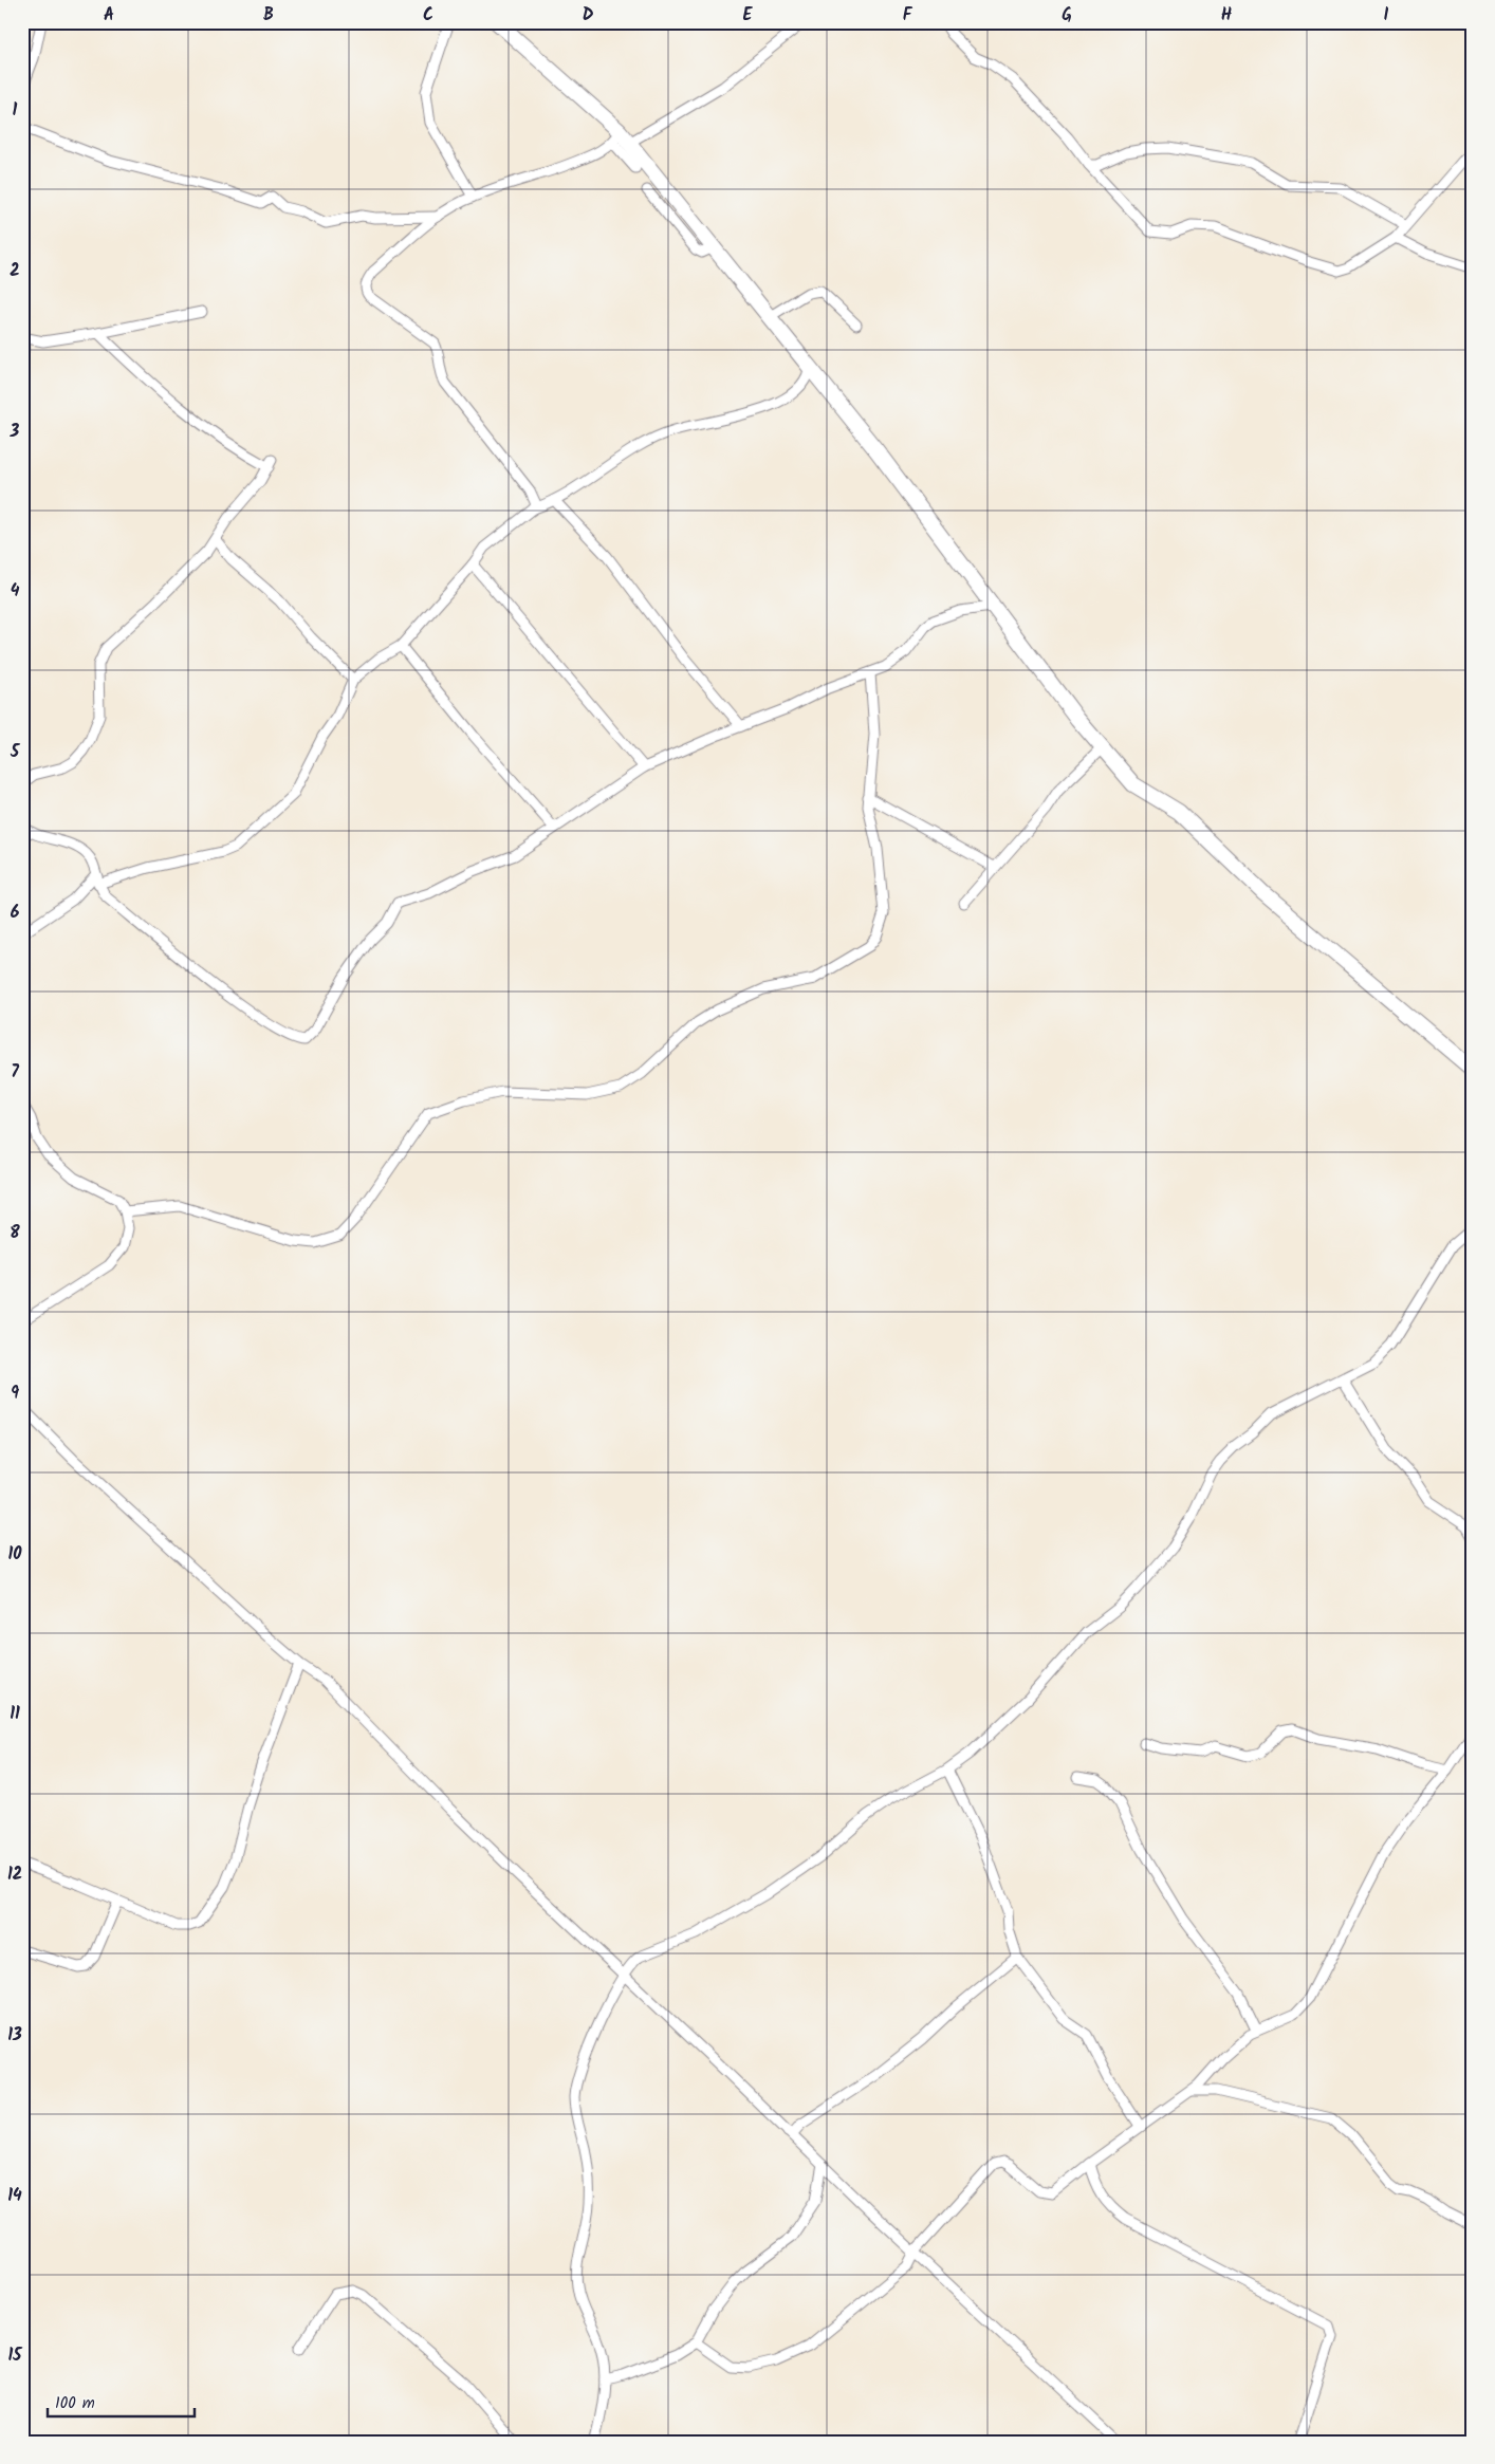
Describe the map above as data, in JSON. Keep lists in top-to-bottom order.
{
  "scale_bar": "100 m",
  "grid": {
    "columns": [
      "A",
      "B",
      "C",
      "D",
      "E",
      "F",
      "G",
      "H",
      "I"
    ],
    "rows": [
      "1",
      "2",
      "3",
      "4",
      "5",
      "6",
      "7",
      "8",
      "9",
      "10",
      "11",
      "12",
      "13",
      "14",
      "15"
    ]
  }
}
